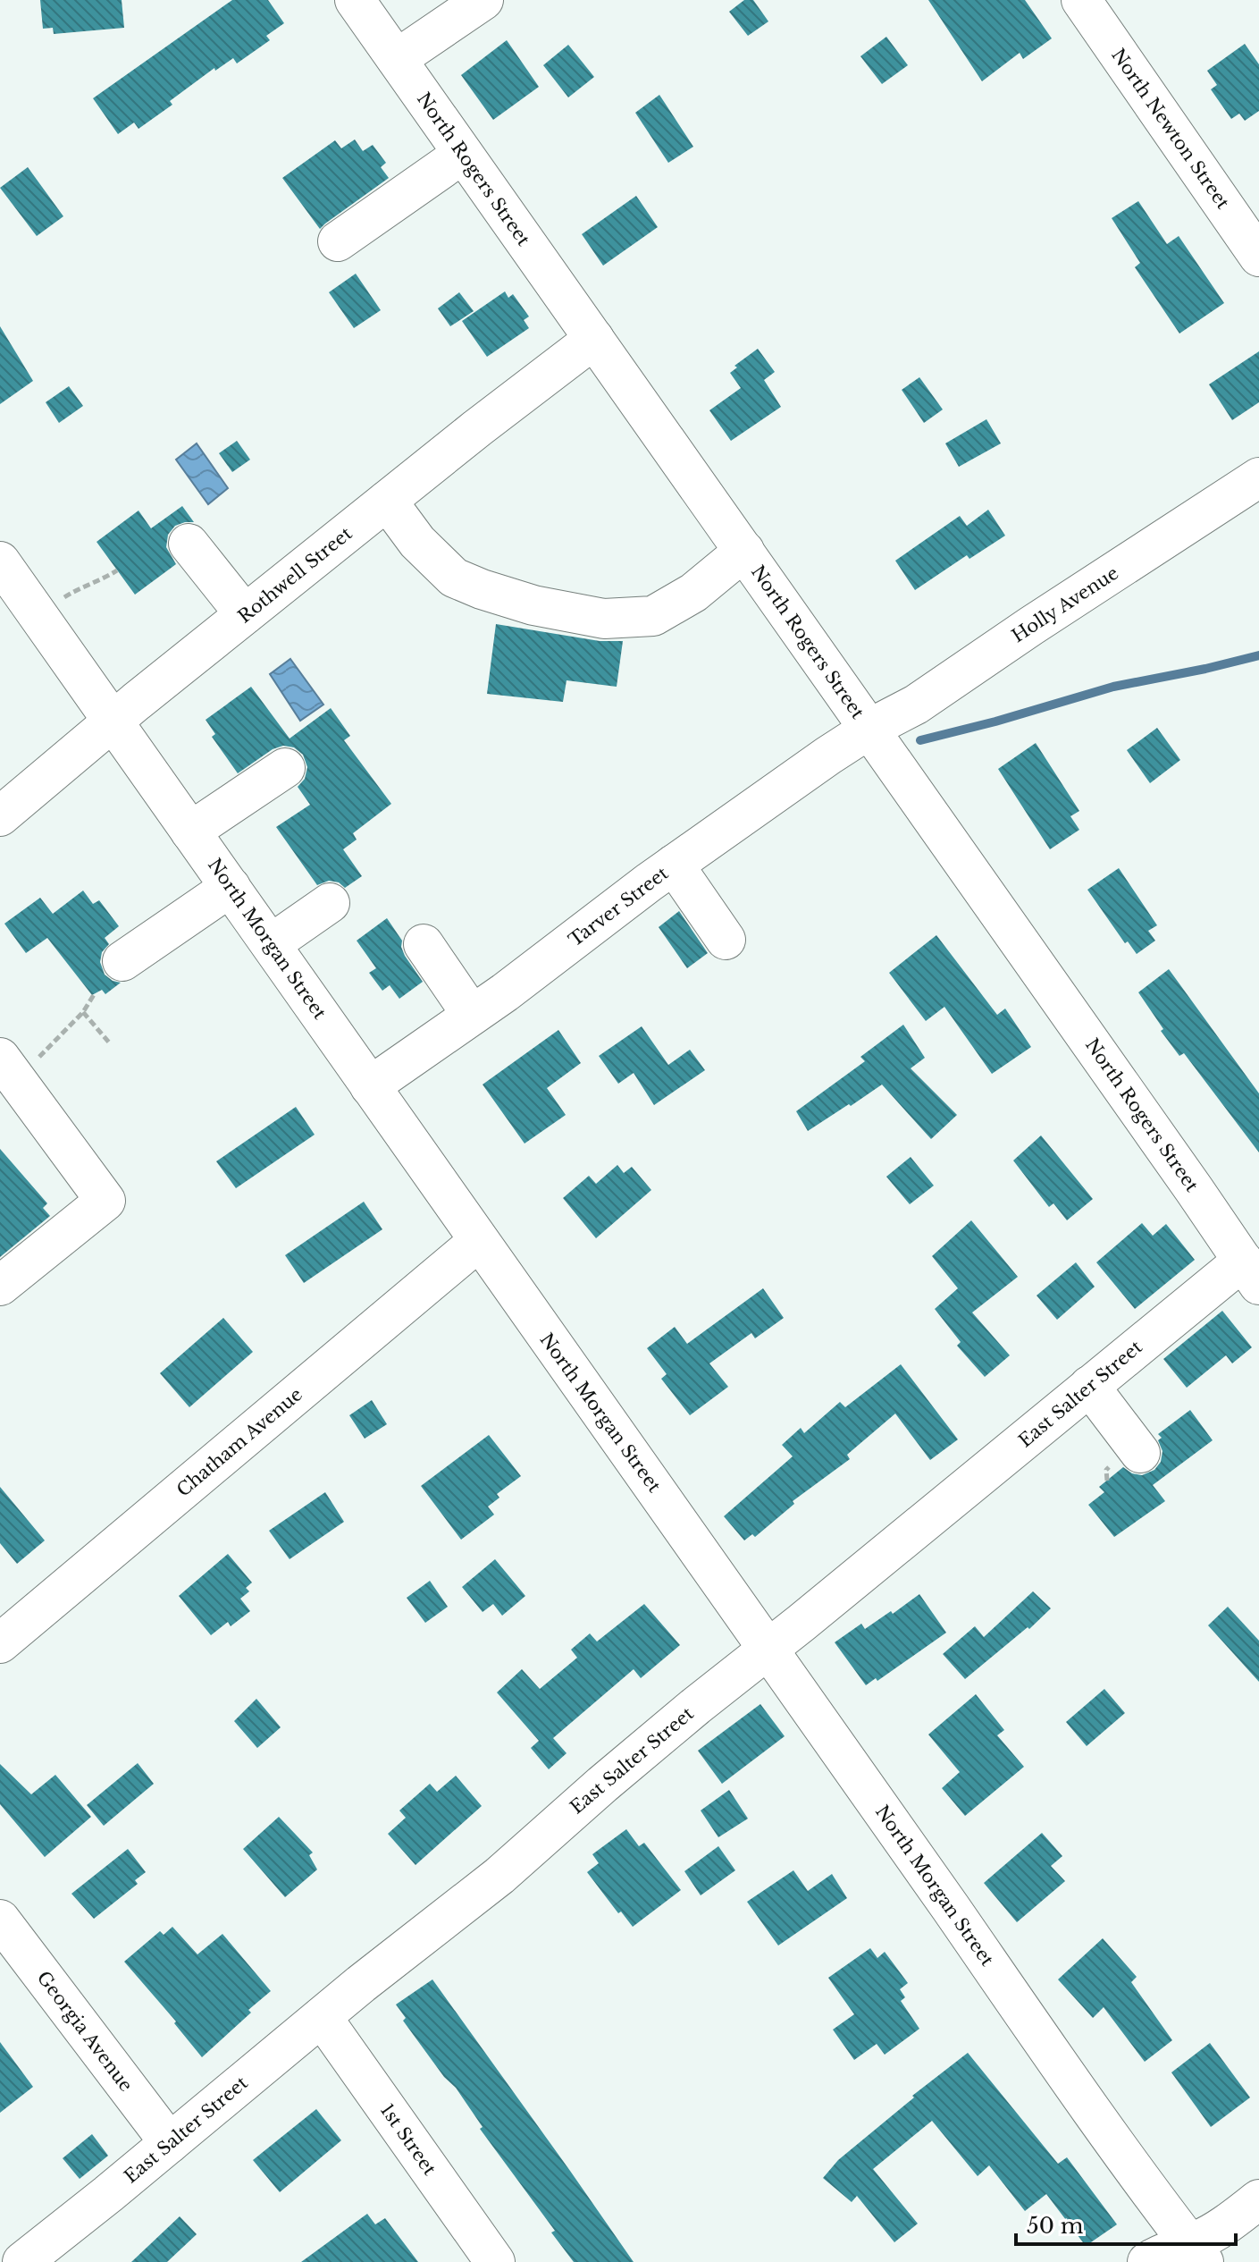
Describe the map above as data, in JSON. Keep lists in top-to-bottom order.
{
  "streets": {
    "street": [
      "North Newton Street",
      "North Rogers Street",
      "Rothwell Street",
      "Holly Avenue",
      "Tarver Street",
      "North Morgan Street",
      "East Salter Street",
      "Chatham Avenue",
      "Georgia Avenue",
      "1st Street"
    ]
  },
  "crossings": [
    ["North Rogers Street", "Rothwell Street"],
    ["North Rogers Street", "Holly Avenue"],
    ["North Rogers Street", "Tarver Street"],
    ["North Rogers Street", "East Salter Street"],
    ["Rothwell Street", "North Morgan Street"],
    ["Holly Avenue", "Tarver Street"],
    ["Tarver Street", "North Morgan Street"],
    ["North Morgan Street", "East Salter Street"],
    ["North Morgan Street", "Chatham Avenue"],
    ["East Salter Street", "Georgia Avenue"],
    ["East Salter Street", "1st Street"]
  ],
  "scale_bar": "50 m"
}
